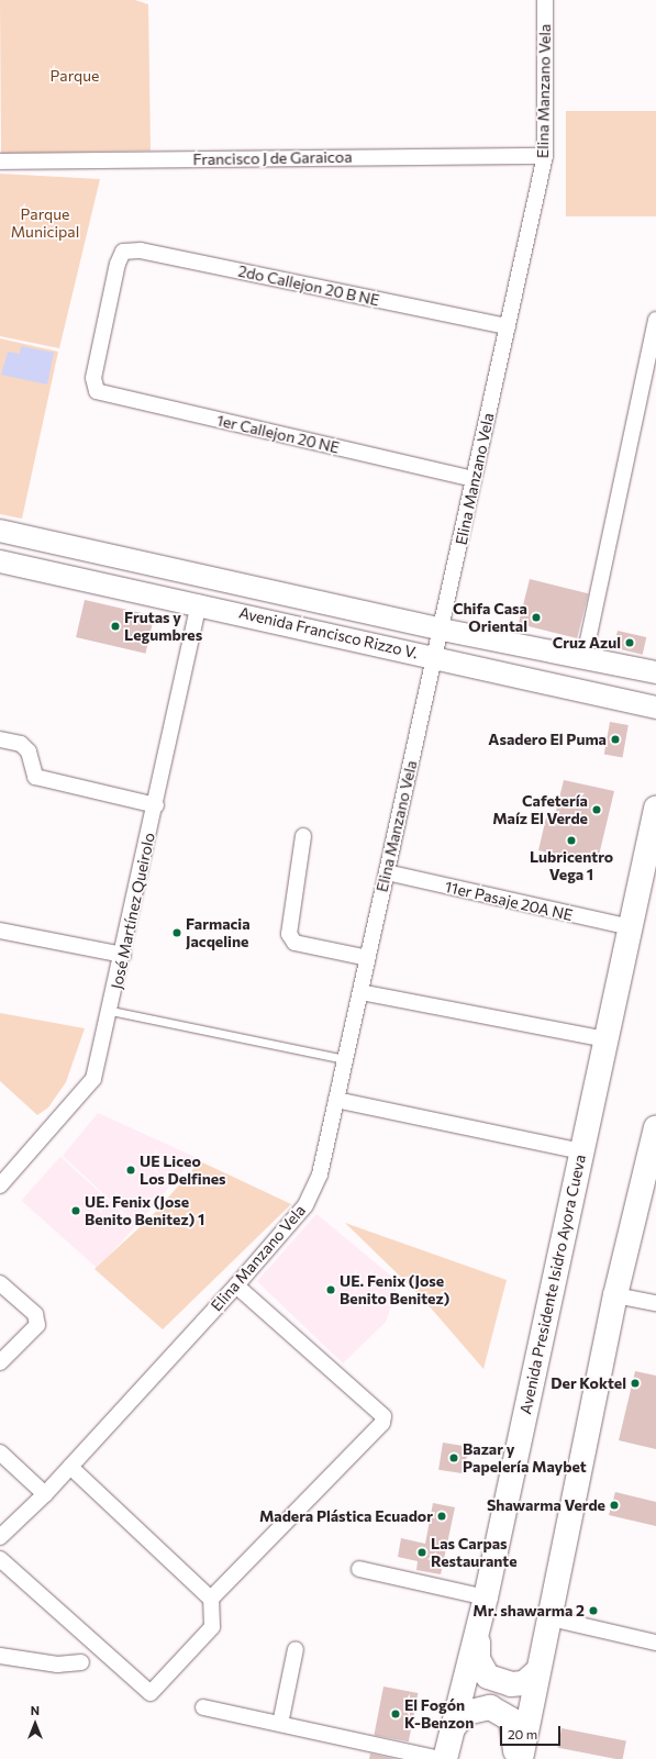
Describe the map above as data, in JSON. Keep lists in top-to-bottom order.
{
  "streets": {
    "main road": ["Avenida Francisco Rizzo V.", "Avenida Presidente Isidro Ayora Cueva"],
    "street": [
      "Elina Manzano Vela",
      "Francisco J de Garaicoa",
      "2do Callejon 20 B NE",
      "1er Callejon 20 NE",
      "11er Pasaje 20A NE",
      "José Martínez Queirolo"
    ]
  },
  "crossings": [
    ["Elina Manzano Vela", "Francisco J de Garaicoa"],
    ["Elina Manzano Vela", "2do Callejon 20 B NE"],
    ["Elina Manzano Vela", "1er Callejon 20 NE"],
    ["Elina Manzano Vela", "Avenida Francisco Rizzo V."],
    ["Elina Manzano Vela", "11er Pasaje 20A NE"],
    ["2do Callejon 20 B NE", "1er Callejon 20 NE"],
    ["Avenida Francisco Rizzo V.", "José Martínez Queirolo"],
    ["11er Pasaje 20A NE", "Avenida Presidente Isidro Ayora Cueva"]
  ],
  "parks": ["Parque", "Parque Municipal"],
  "places": [
    "Chifa Casa Oriental",
    "Frutas y Legumbres",
    "Cruz Azul",
    "Asadero El Puma",
    "Cafetería Maíz El Verde",
    "Lubricentro Vega 1",
    "Farmacia Jacqeline",
    "UE Liceo Los Delfines",
    "UE. Fenix (Jose Benito Benitez) 1",
    "UE. Fenix (Jose Benito Benitez)",
    "Der Koktel",
    "Bazar y Papelería Maybet",
    "Shawarma Verde",
    "Madera Plástica Ecuador",
    "Las Carpas Restaurante",
    "Mr. shawarma 2",
    "El Fogón K-Benzon"
  ],
  "scale_bar": "20 m",
  "north": "top"
}
